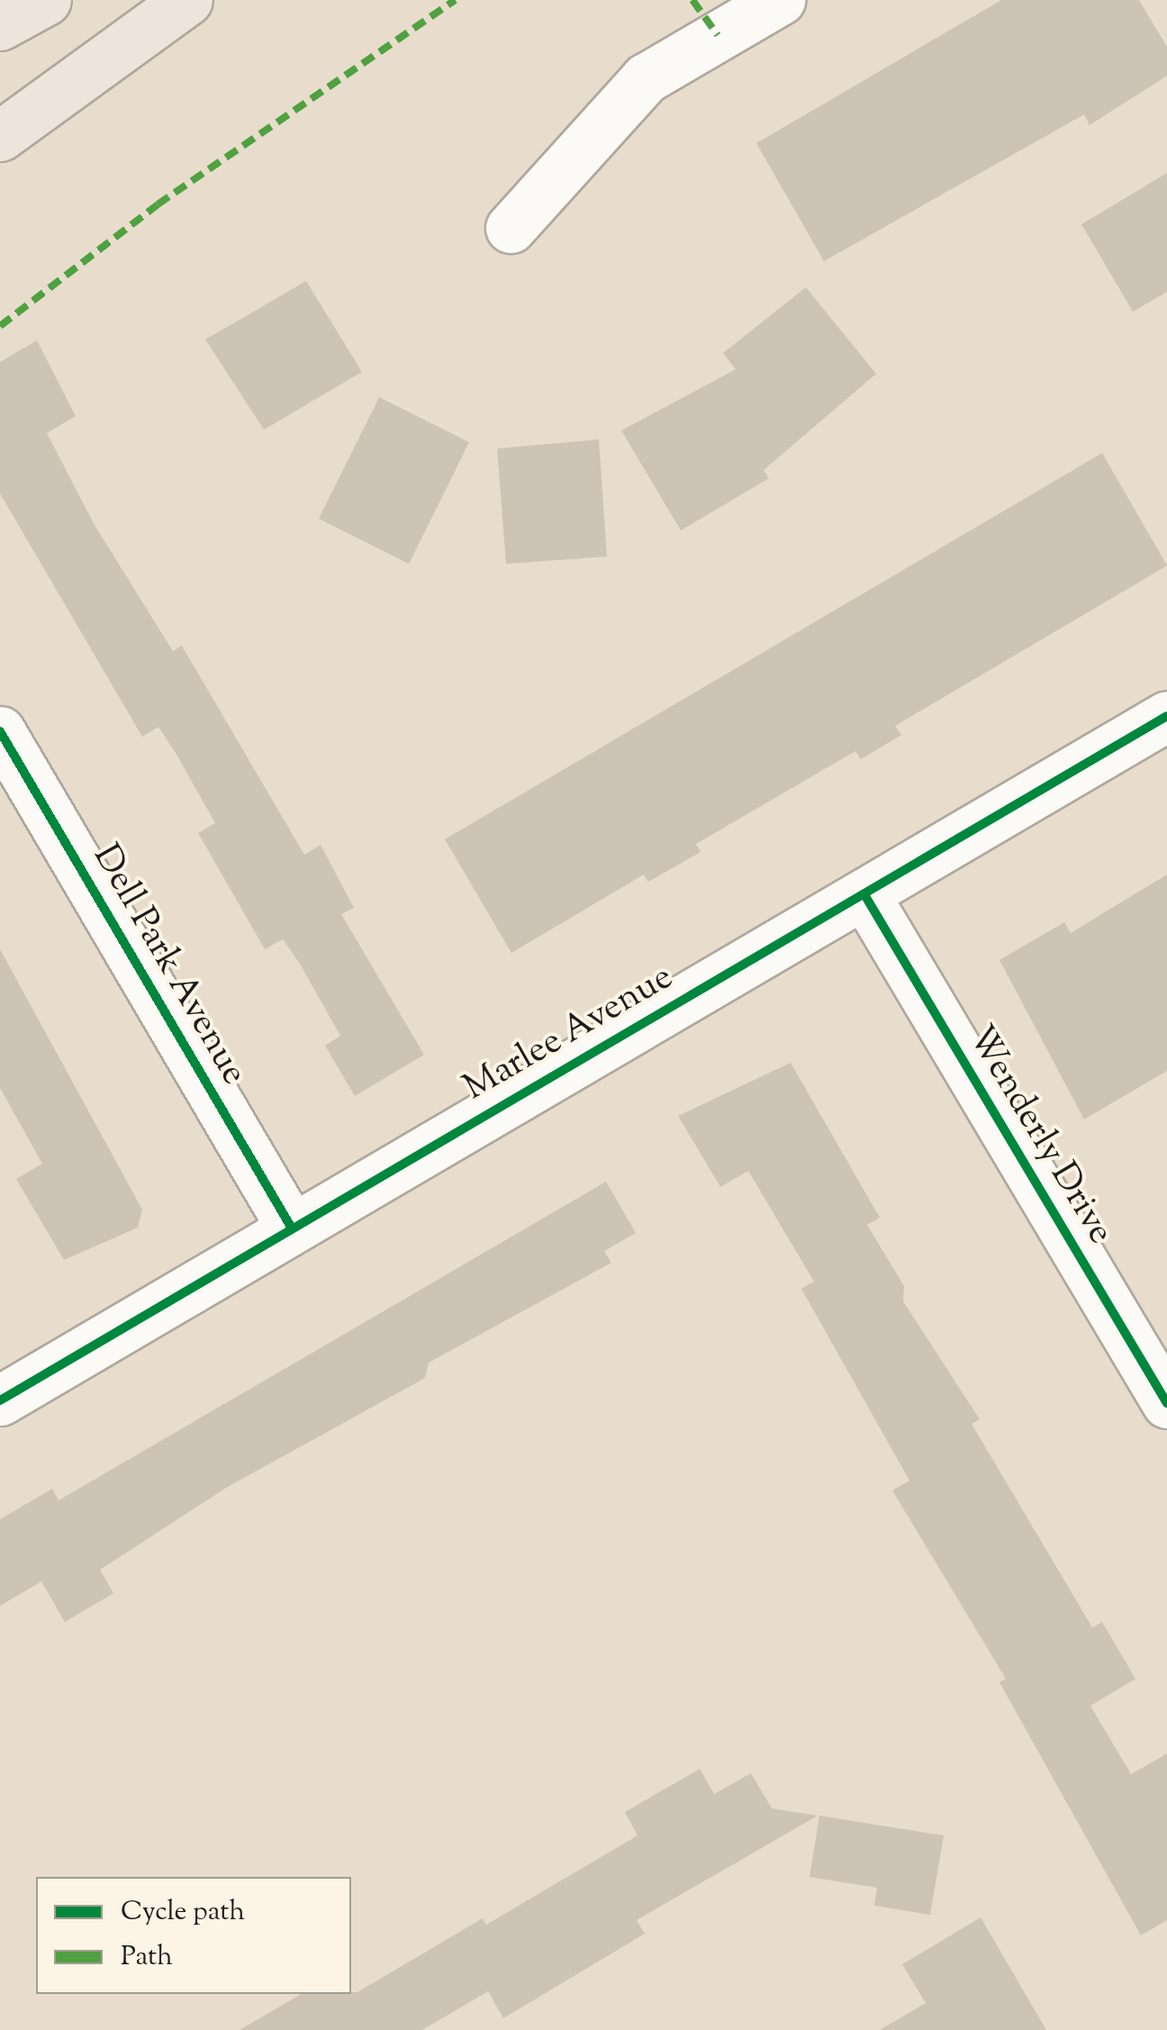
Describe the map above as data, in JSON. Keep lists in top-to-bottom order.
{
  "streets": {
    "street": ["Dell Park Avenue", "Marlee Avenue", "Wenderly Drive"]
  },
  "crossings": [
    ["Dell Park Avenue", "Marlee Avenue"],
    ["Marlee Avenue", "Wenderly Drive"]
  ],
  "legend": ["Cycle path", "Path"]
}
